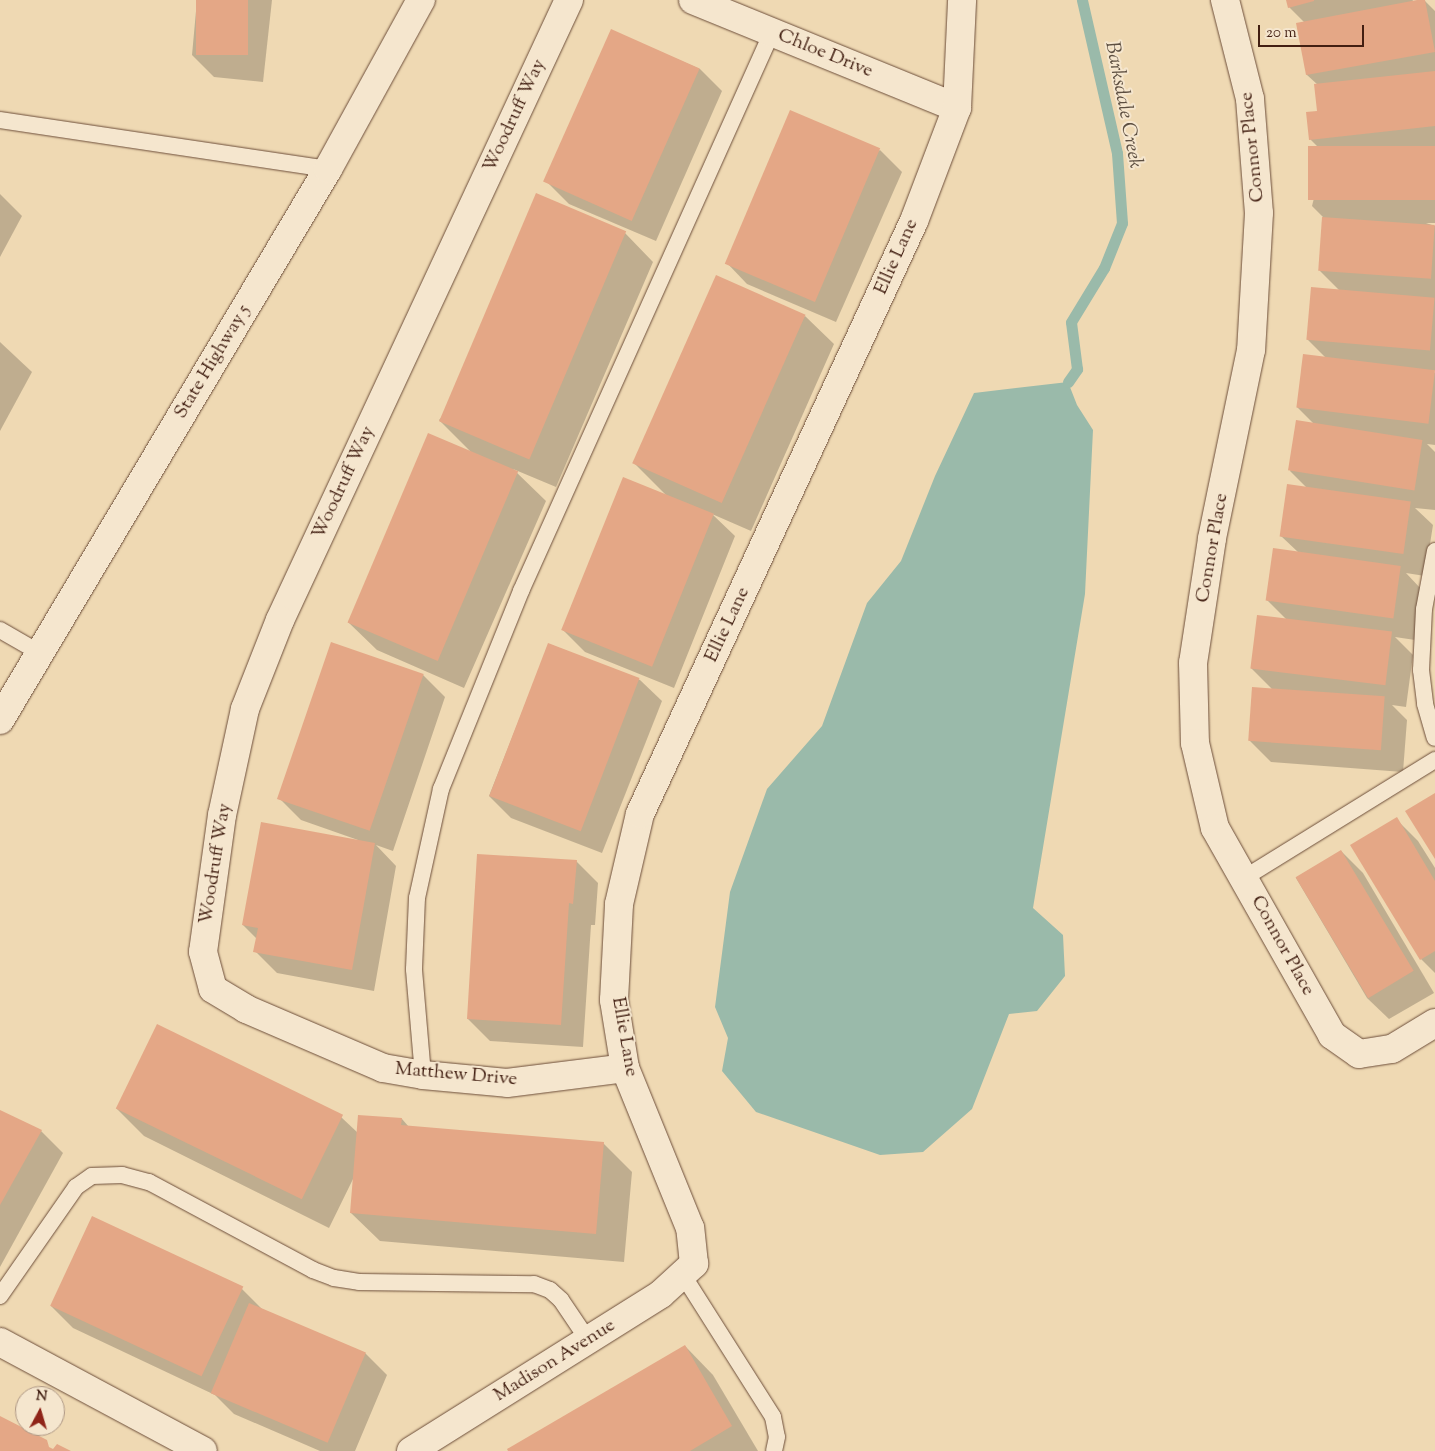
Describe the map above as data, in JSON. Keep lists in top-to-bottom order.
{
  "streets": {
    "street": [
      "Chloe Drive",
      "Woodruff Way",
      "Connor Place",
      "Ellie Lane",
      "State Highway 5",
      "Matthew Drive",
      "Madison Avenue"
    ]
  },
  "crossings": [
    ["Chloe Drive", "Ellie Lane"],
    ["Woodruff Way", "Matthew Drive"],
    ["Ellie Lane", "Matthew Drive"],
    ["Ellie Lane", "Madison Avenue"]
  ],
  "water": ["Barksdale Creek"],
  "scale_bar": "20 m",
  "north": "top"
}
